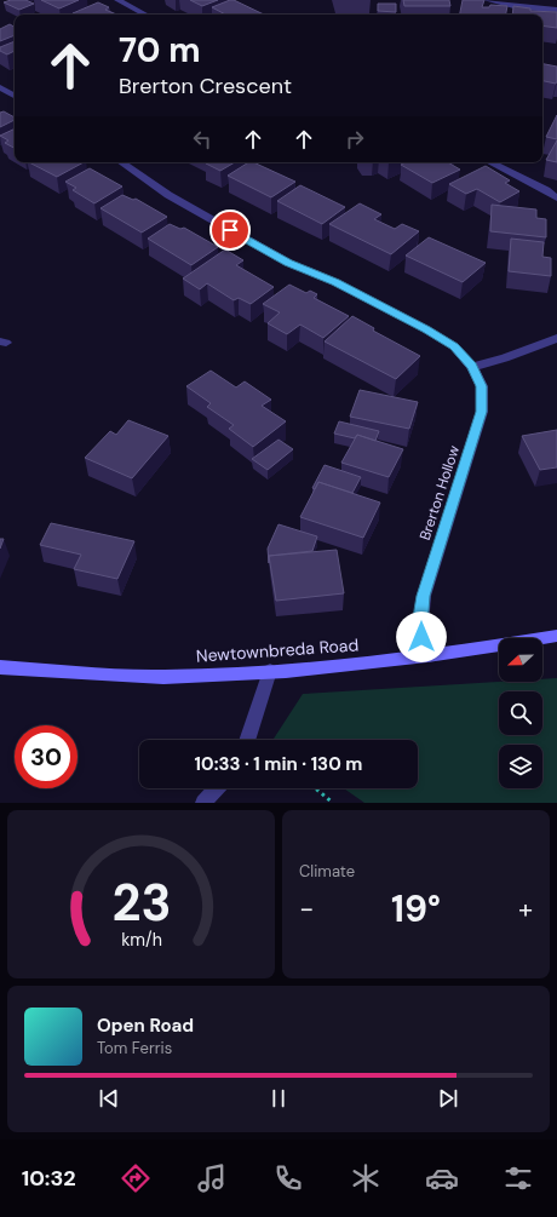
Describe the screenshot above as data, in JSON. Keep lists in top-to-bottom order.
{
  "streets": {
    "street": ["Brerton Hollow", "Newtownbreda Road"]
  },
  "crossings": [
    ["Brerton Hollow", "Newtownbreda Road"]
  ],
  "north": "left",
  "page": {
    "turn": ["70 m", "Brerton Crescent"],
    "limit": "30",
    "trip": "10:33 · 1 min · 130 m",
    "tile": "Climate",
    "heat": ["−", "19°", "+"],
    "song": ["Open Road", "Tom Ferris"],
    "tabs": "10:32",
    "gauge": ["23", "km/h"]
  }
}
